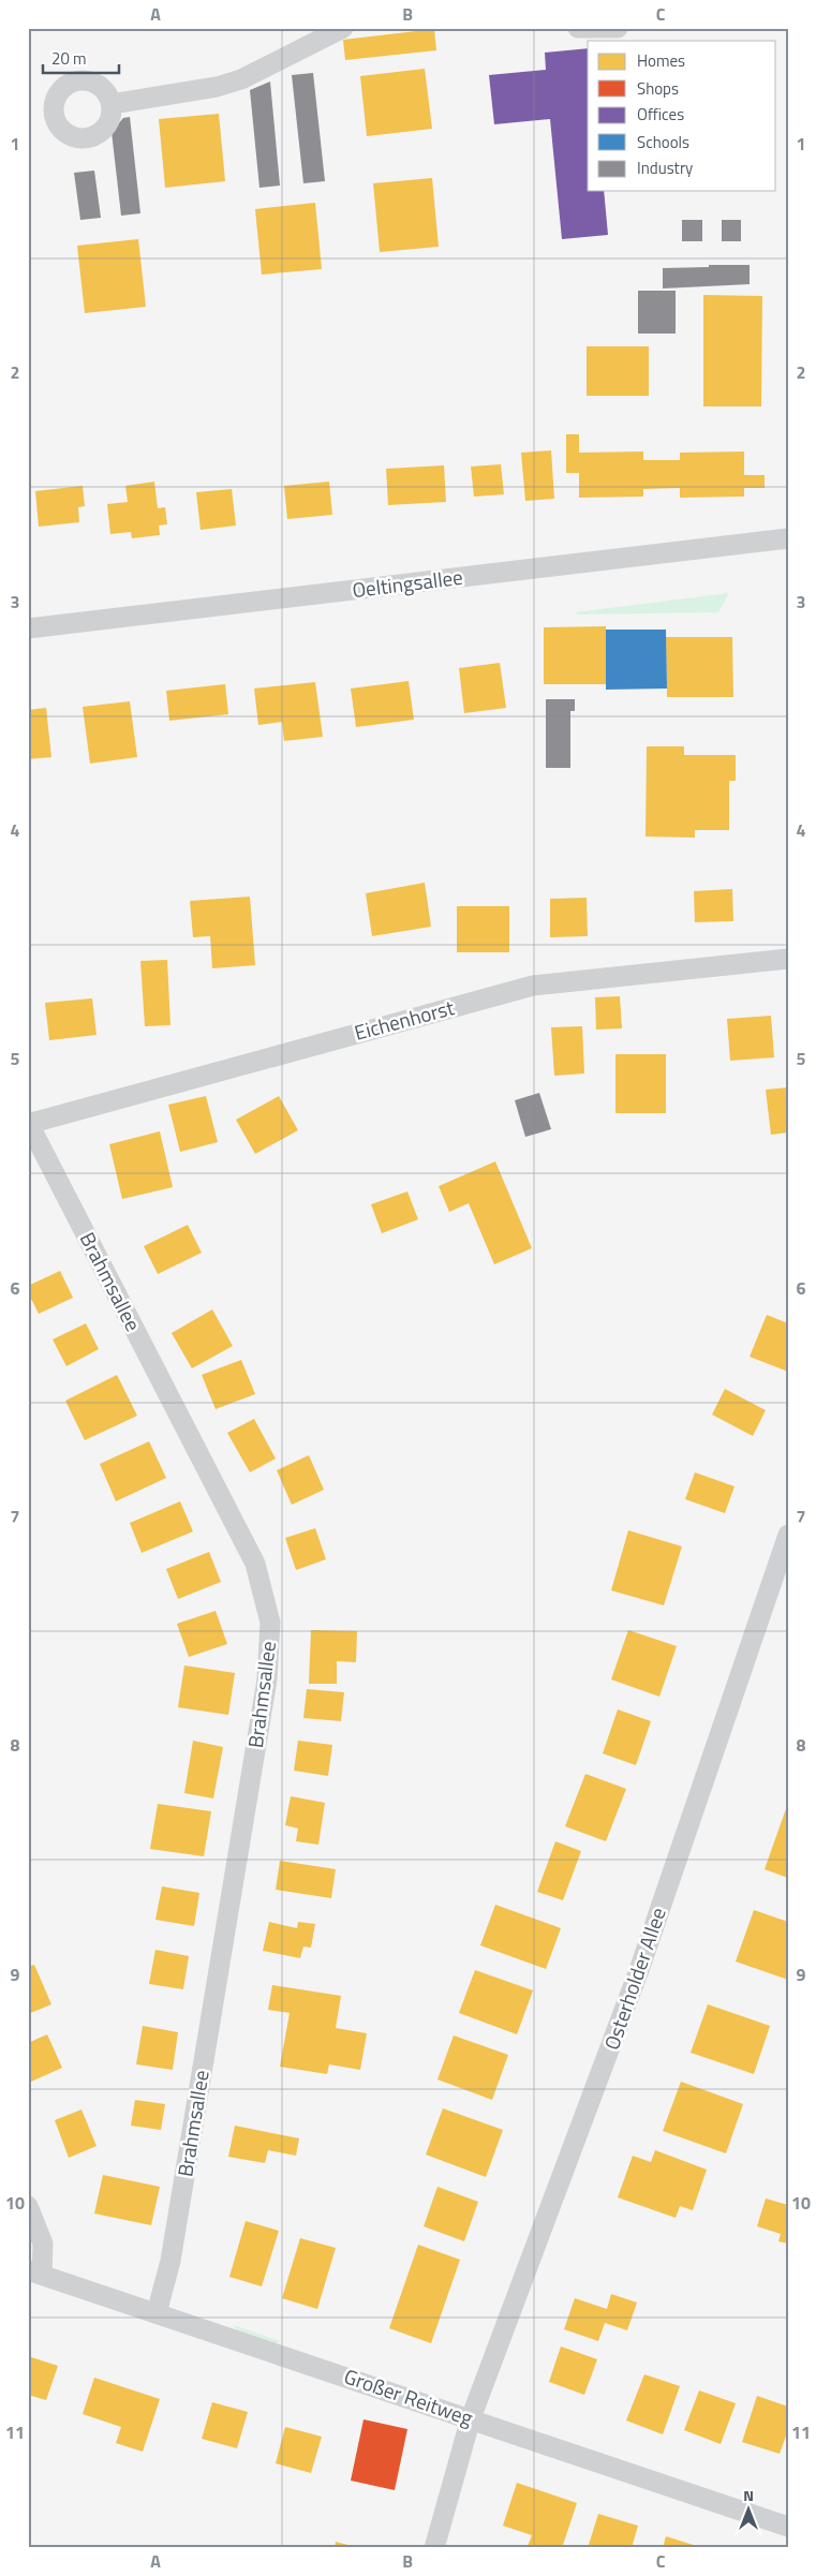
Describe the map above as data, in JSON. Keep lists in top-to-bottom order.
{
  "streets": {
    "street": [
      "Oeltingsallee",
      "Eichenhorst",
      "Brahmsallee",
      "Osterholder Allee",
      "Großer Reitweg"
    ]
  },
  "crossings": [
    ["Eichenhorst", "Brahmsallee"],
    ["Brahmsallee", "Großer Reitweg"],
    ["Osterholder Allee", "Großer Reitweg"]
  ],
  "legend": [
    "Homes",
    "Shops",
    "Offices",
    "Schools",
    "Industry"
  ],
  "scale_bar": "20 m",
  "north": "top",
  "grid": {
    "columns": ["A", "B", "C"],
    "rows": [
      "1",
      "2",
      "3",
      "4",
      "5",
      "6",
      "7",
      "8",
      "9",
      "10",
      "11"
    ]
  }
}
